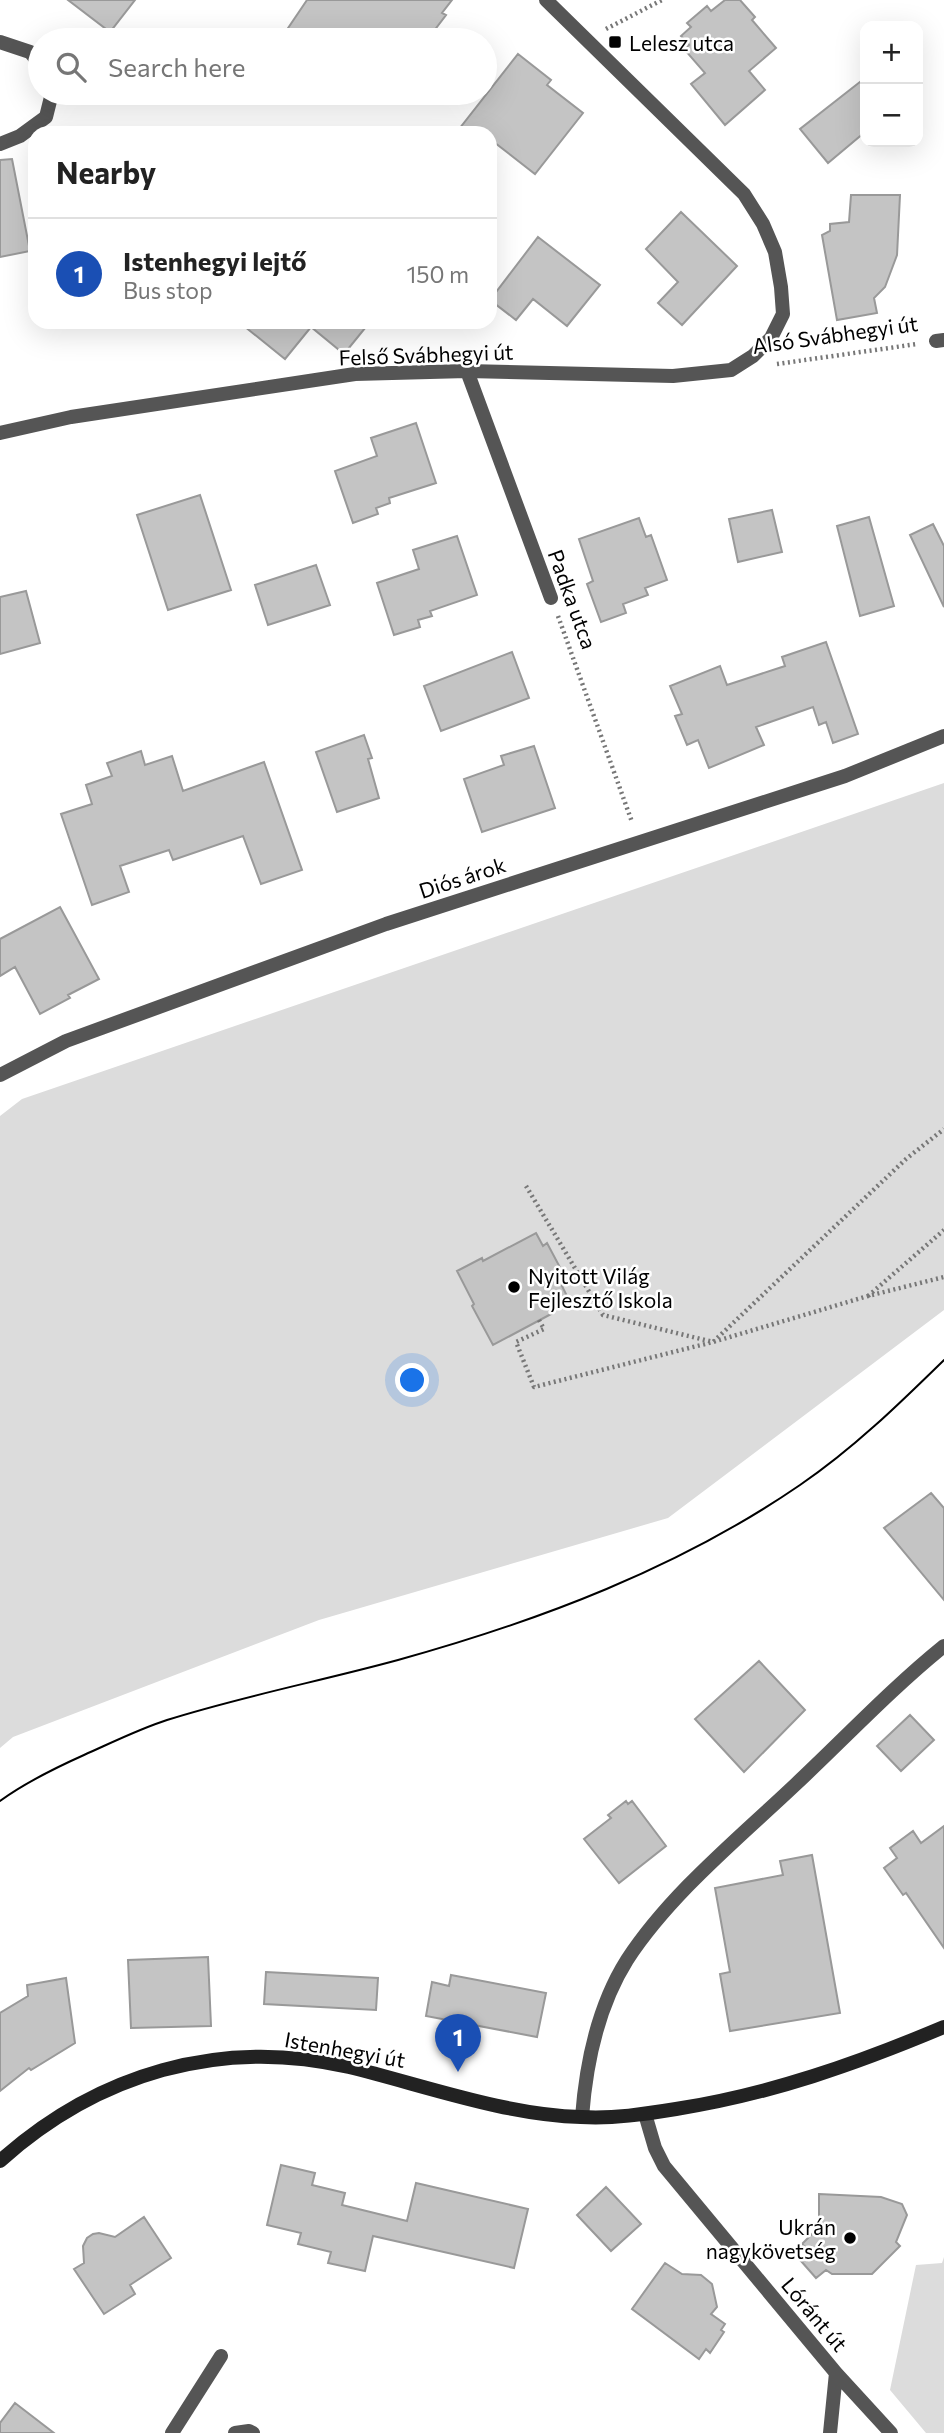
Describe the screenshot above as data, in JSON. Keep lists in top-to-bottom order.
{
  "streets": {
    "street": [
      "Felső Svábhegyi út",
      "Padka utca",
      "Diós árok",
      "Istenhegyi út",
      "Lóránt út"
    ],
    "path": ["Alsó Svábhegyi út"]
  },
  "crossings": [
    ["Felső Svábhegyi út", "Padka utca"],
    ["Padka utca", "Diós árok"],
    ["Istenhegyi út", "Lóránt út"]
  ],
  "places": {
    "transit": ["Lelesz utca"],
    "other": ["Nyitott Világ Fejlesztő Iskola", "Ukrán nagykövetség"]
  },
  "page": {
    "map_buttons": ["+", "−"],
    "search": "Search here",
    "heading": "Nearby",
    "list": [
      {
        "mark": "1",
        "name": "Istenhegyi lejtő",
        "note": "Bus stop",
        "value": "150 m"
      }
    ],
    "pins": "1"
  }
}
